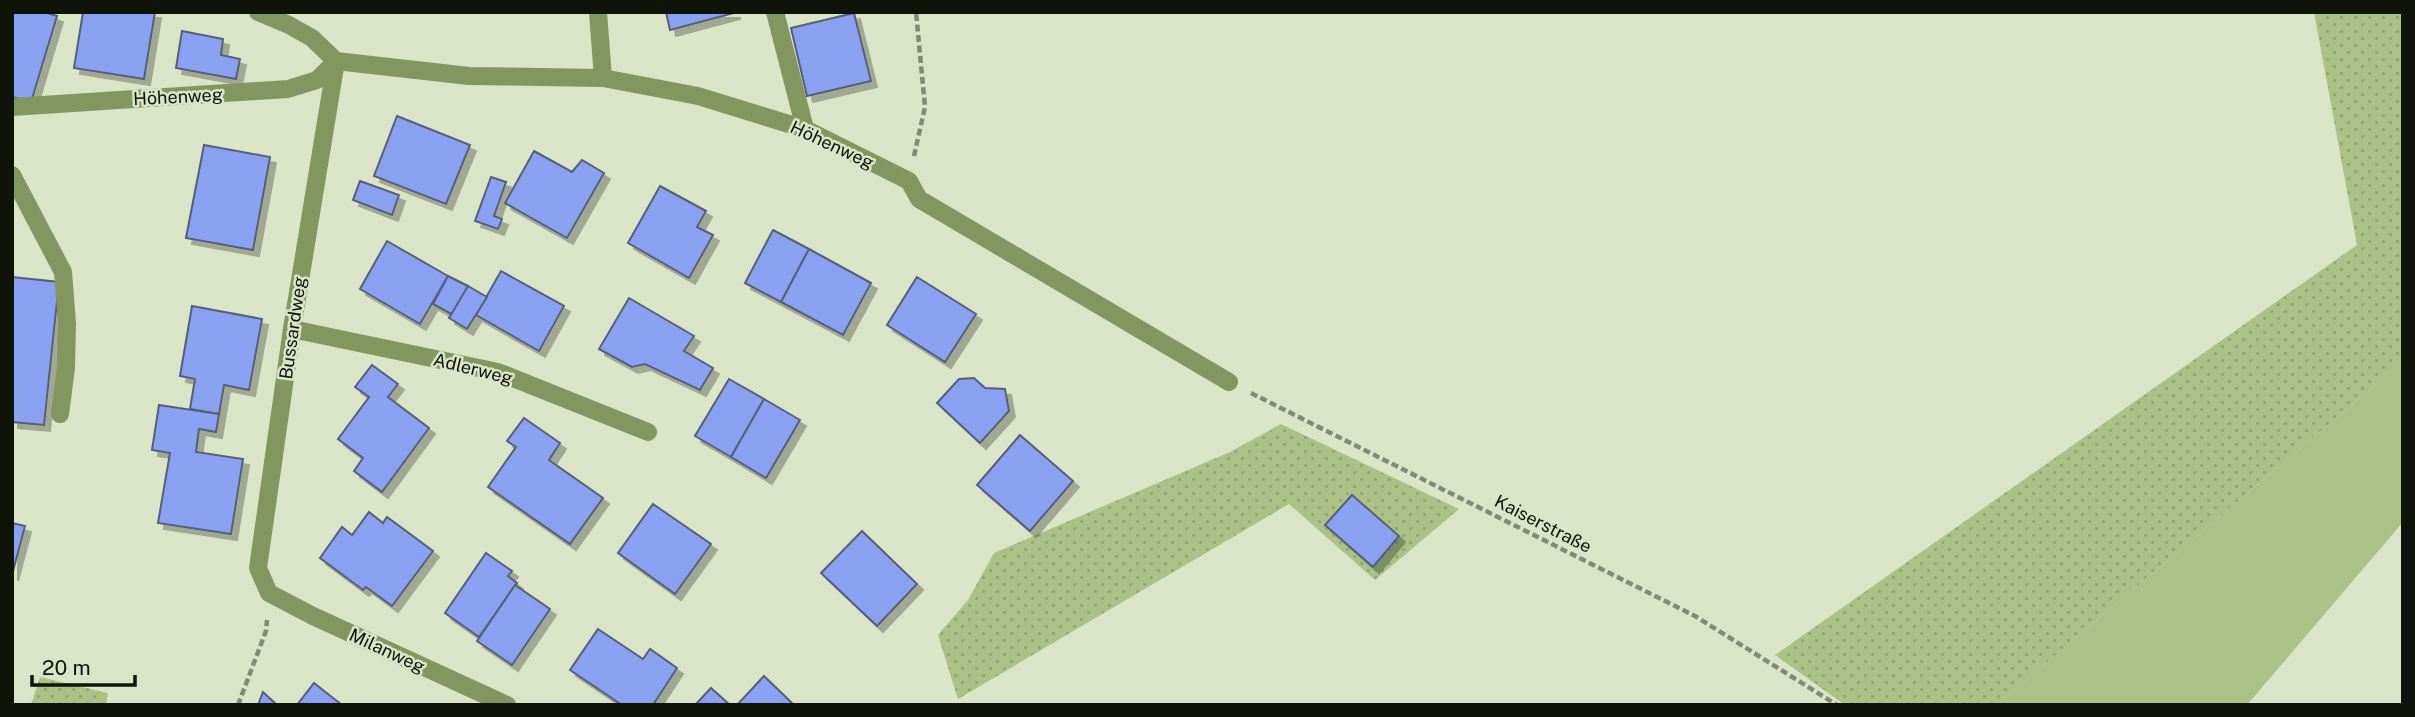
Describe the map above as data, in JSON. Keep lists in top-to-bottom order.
{
  "streets": {
    "street": [
      "Höhenweg",
      "Bussardweg",
      "Adlerweg",
      "Milanweg"
    ],
    "path": ["Kaiserstraße"]
  },
  "crossings": [
    ["Höhenweg", "Bussardweg"],
    ["Höhenweg", "Kaiserstraße"],
    ["Bussardweg", "Adlerweg"],
    ["Bussardweg", "Milanweg"]
  ],
  "scale_bar": "20 m"
}
